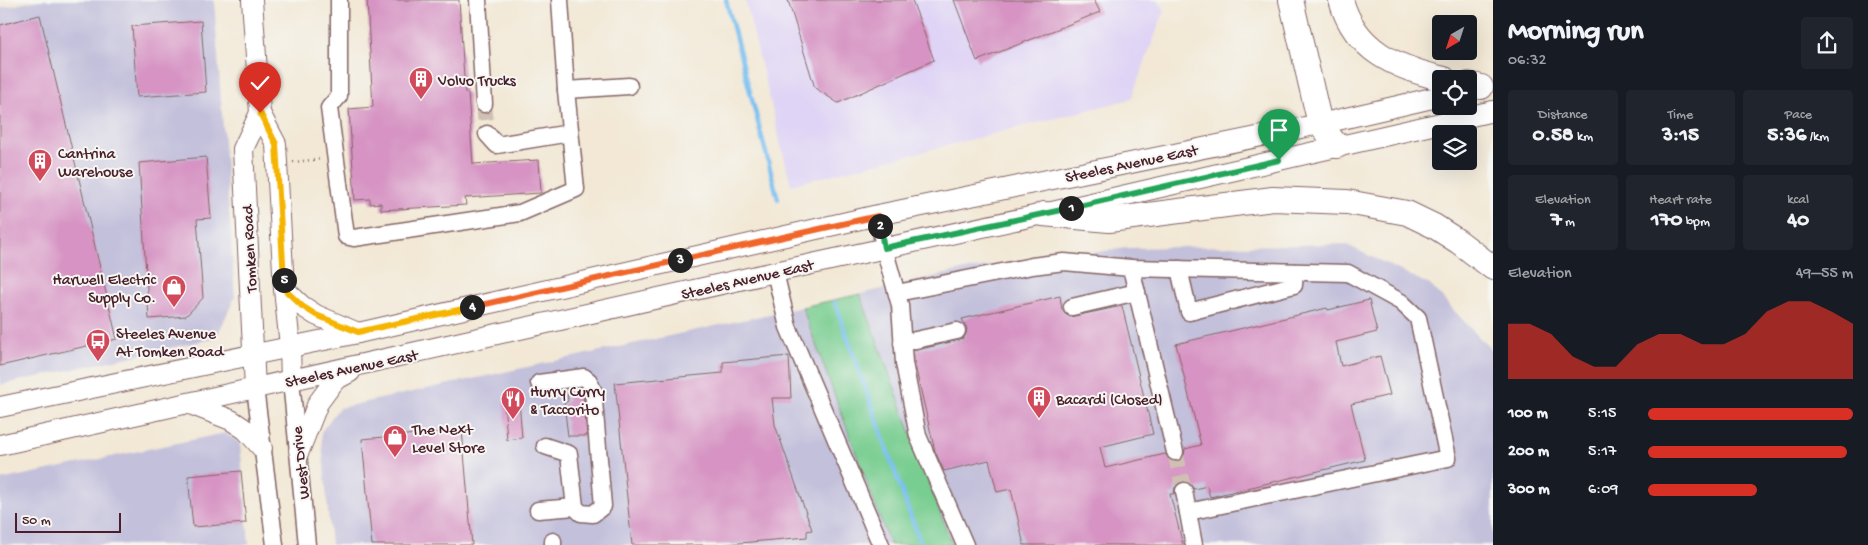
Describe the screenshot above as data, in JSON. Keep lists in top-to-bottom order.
{
  "streets": {
    "main road": ["Steeles Avenue East", "Tomken Road"],
    "street": ["West Drive"]
  },
  "crossings": [
    ["Steeles Avenue East", "Tomken Road"],
    ["Steeles Avenue East", "West Drive"],
    ["Tomken Road", "West Drive"]
  ],
  "places": {
    "building": ["Volvo Trucks", "Cantrina Warehouse", "Bacardi (Closed)"],
    "shop": ["Harwell Electric Supply Co.", "The Next Level Store"],
    "bus stop": ["Steeles Avenue At Tomken Road"],
    "restaurant": ["Hurry Curry & Taccorito"]
  },
  "scale_bar": "50 m",
  "north": "bottom left",
  "page": {
    "heading": ["Morning run", "06:32"],
    "stats": [
      ["Distance", "0.58 km"],
      ["Time", "3:15"],
      ["Pace", "5:36 /km"],
      ["Elevation", "7 m"],
      ["Heart rate", "170 bpm"],
      ["kcal", "40"]
    ],
    "pins": [
      "1",
      "2",
      "3",
      "5",
      "4"
    ],
    "chart": ["Elevation", "49–55 m"],
    "list": [
      {
        "name": "100 m",
        "note": "5:15"
      },
      {
        "name": "200 m",
        "note": "5:17"
      },
      {
        "name": "300 m",
        "note": "6:09"
      }
    ],
    "scale": "50 m"
  }
}
